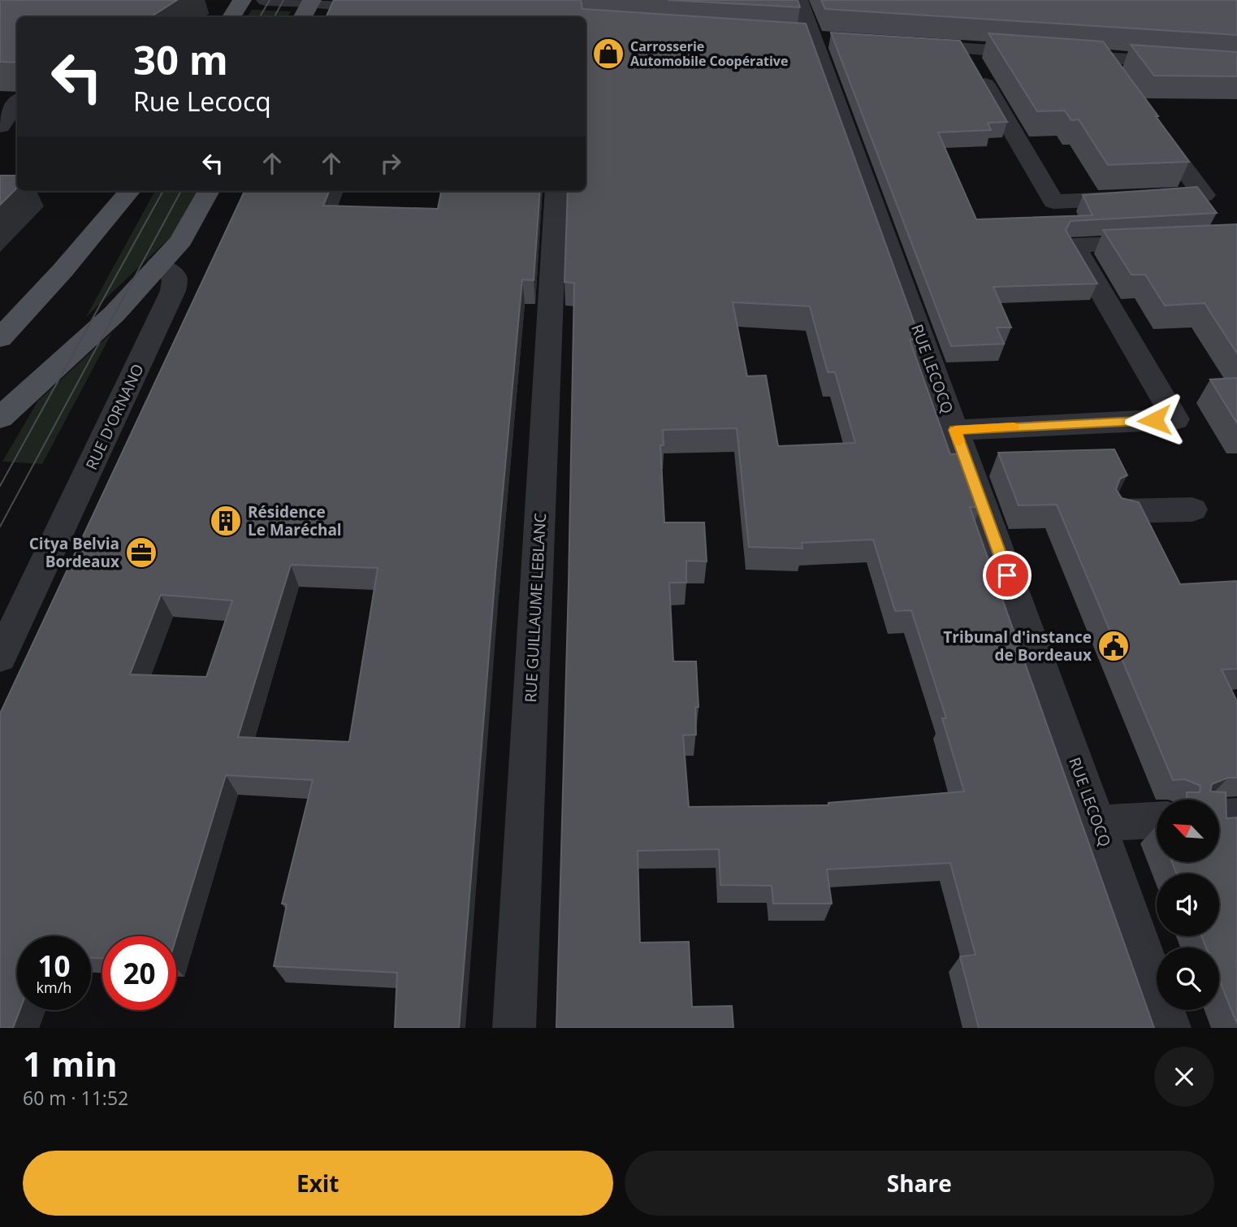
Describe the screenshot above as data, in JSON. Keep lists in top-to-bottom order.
{
  "streets": {
    "street": ["RUE LECOCQ", "RUE D'ORNANO", "RUE GUILLAUME LEBLANC"]
  },
  "places": {
    "shop": ["Carrosserie Automobile Coopérative"],
    "building": ["Résidence Le Maréchal"],
    "office": ["Citya Belvia Bordeaux"],
    "public building": ["Tribunal d'instance de Bordeaux"]
  },
  "north": "top left",
  "page": {
    "turn": ["30 m", "Rue Lecocq"],
    "speed": "10 km/h",
    "limit": "20",
    "heading": ["1 min", "60 m · 11:52"],
    "buttons": ["Exit", "Share"]
  }
}
